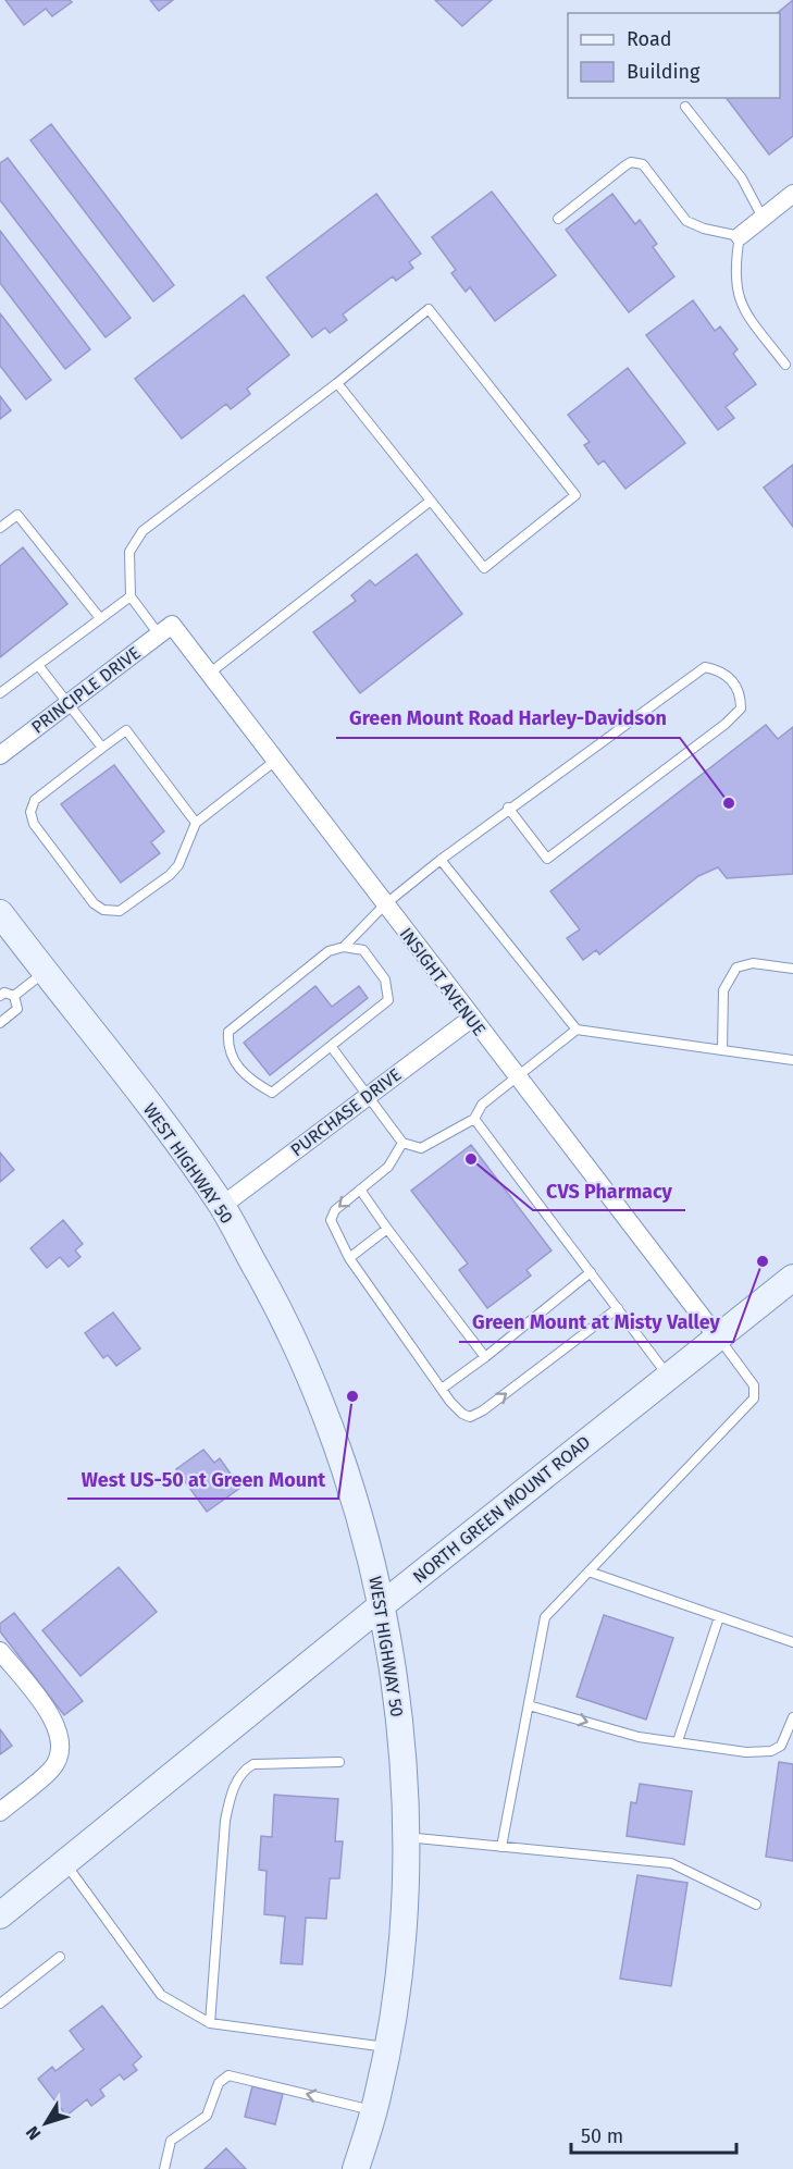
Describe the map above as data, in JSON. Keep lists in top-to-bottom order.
{
  "streets": {
    "main road": ["WEST HIGHWAY 50", "NORTH GREEN MOUNT ROAD"],
    "street": ["PRINCIPLE DRIVE", "INSIGHT AVENUE", "PURCHASE DRIVE"]
  },
  "crossings": [
    ["PRINCIPLE DRIVE", "INSIGHT AVENUE"],
    ["INSIGHT AVENUE", "PURCHASE DRIVE"],
    ["INSIGHT AVENUE", "NORTH GREEN MOUNT ROAD"],
    ["PURCHASE DRIVE", "WEST HIGHWAY 50"],
    ["WEST HIGHWAY 50", "NORTH GREEN MOUNT ROAD"]
  ],
  "places": [
    "Green Mount Road Harley-Davidson",
    "CVS Pharmacy",
    "Green Mount at Misty Valley",
    "West US-50 at Green Mount"
  ],
  "legend": ["Road", "Building"],
  "scale_bar": "50 m",
  "north": "bottom left"
}
